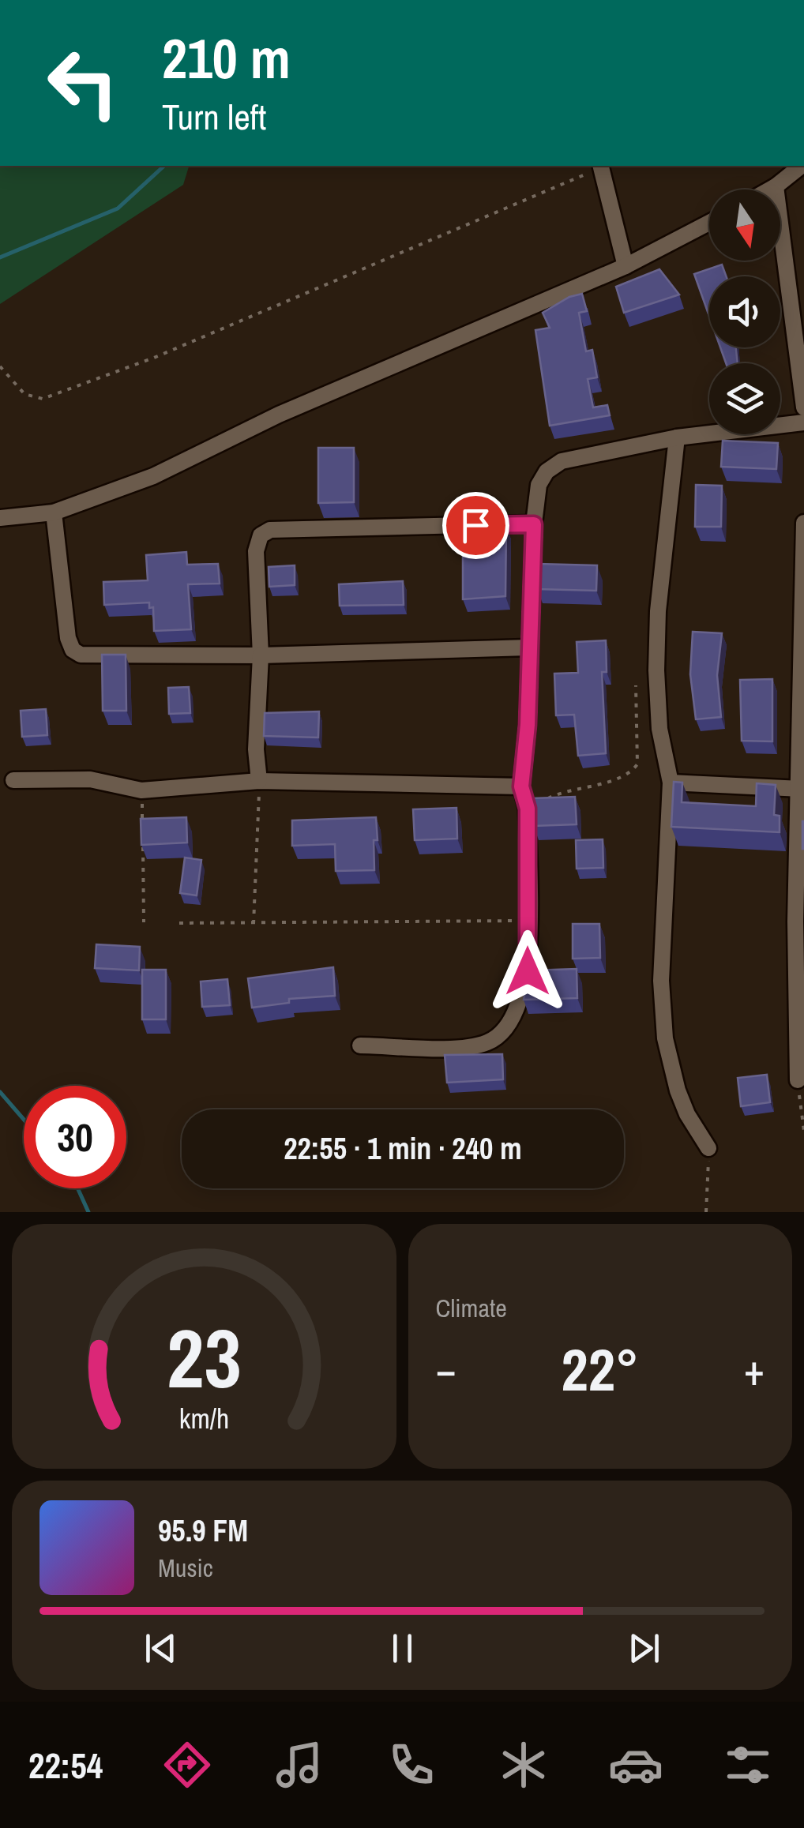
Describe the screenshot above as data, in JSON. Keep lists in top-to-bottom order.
{
  "north": "bottom",
  "page": {
    "turn": ["210 m", "Turn left"],
    "limit": "30",
    "trip": "22:55 · 1 min · 240 m",
    "tile": "Climate",
    "heat": ["−", "22°", "+"],
    "song": ["95.9 FM", "Music"],
    "tabs": "22:54",
    "gauge": ["23", "km/h"]
  }
}
